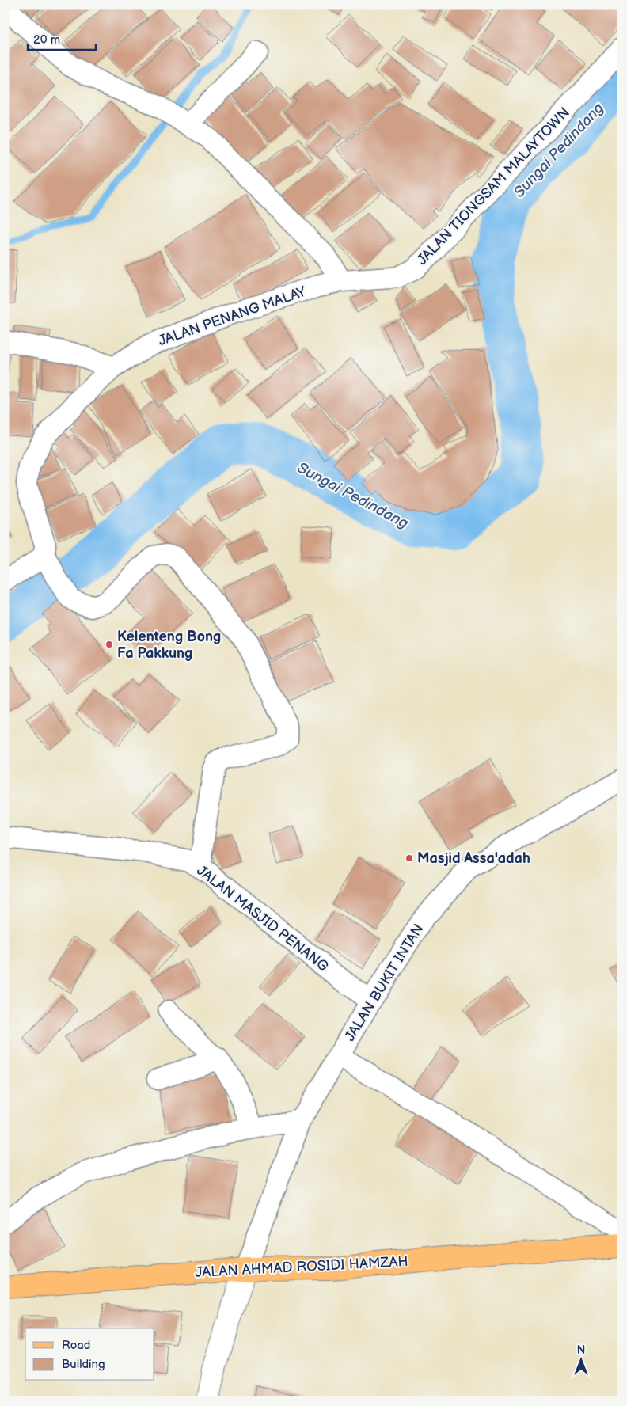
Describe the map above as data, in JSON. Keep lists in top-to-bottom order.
{
  "streets": {
    "main road": ["JALAN AHMAD ROSIDI HAMZAH"],
    "street": [
      "JALAN TIONGSAM MALAYTOWN",
      "JALAN PENANG MALAY",
      "JALAN MASJID PENANG",
      "JALAN BUKIT INTAN"
    ]
  },
  "crossings": [
    ["JALAN TIONGSAM MALAYTOWN", "JALAN PENANG MALAY"],
    ["JALAN PENANG MALAY", "JALAN MASJID PENANG"],
    ["JALAN MASJID PENANG", "JALAN BUKIT INTAN"],
    ["JALAN BUKIT INTAN", "JALAN AHMAD ROSIDI HAMZAH"]
  ],
  "water": ["Sungai Pedindang"],
  "places": ["Kelenteng Bong Fa Pakkung", "Masjid Assa'adah"],
  "legend": ["Road", "Building"],
  "scale_bar": "20 m",
  "north": "top"
}
